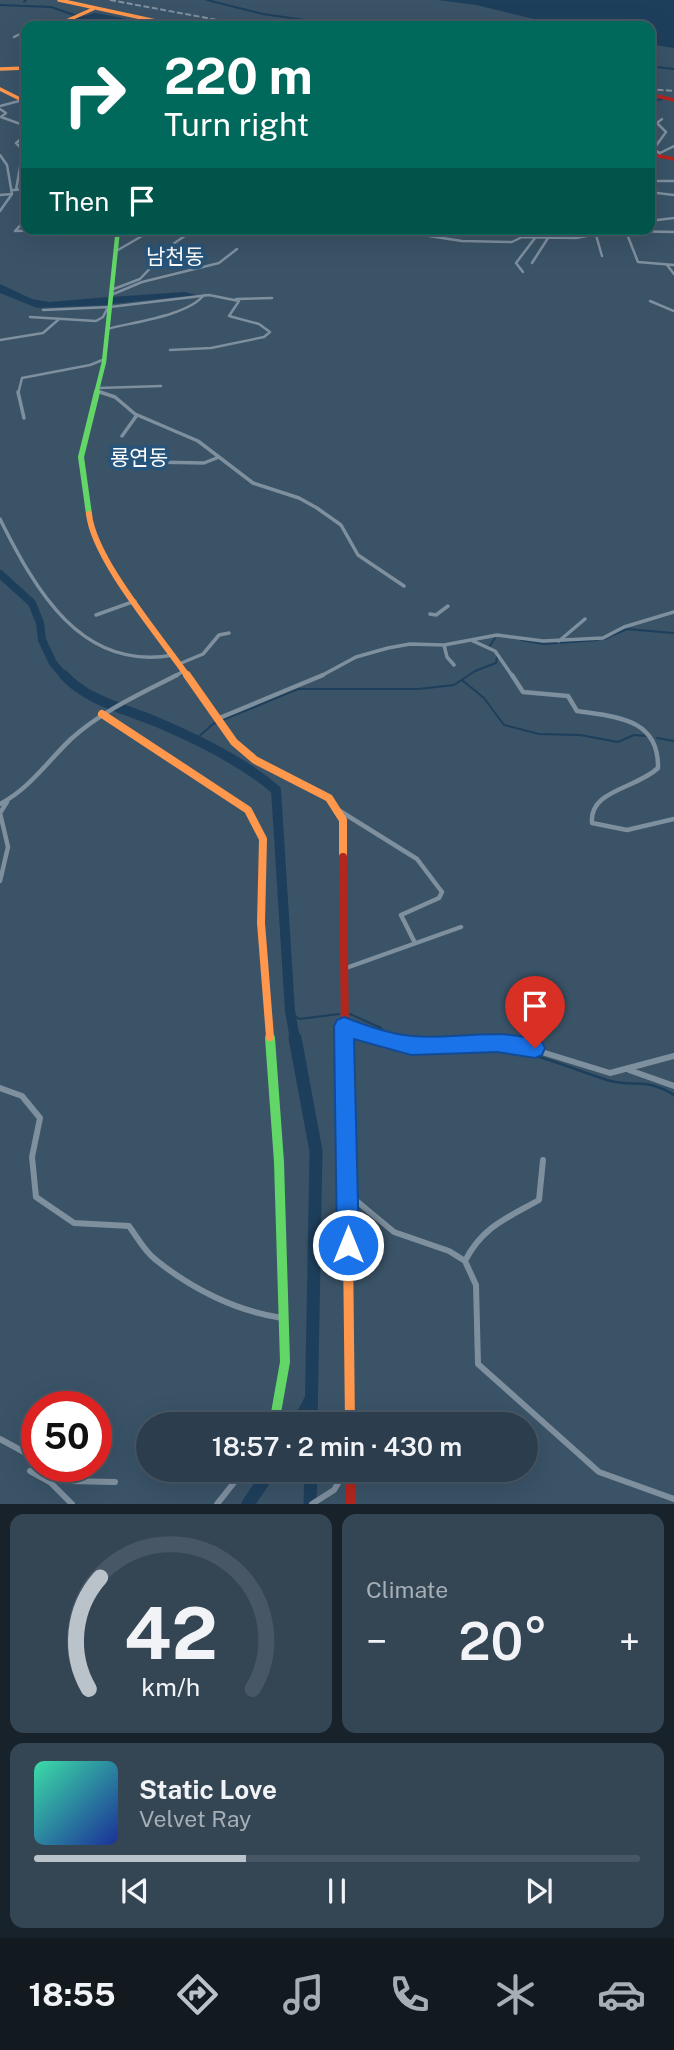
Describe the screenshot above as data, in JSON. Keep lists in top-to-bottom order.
{
  "districts": ["남천동", "룡연동"],
  "page": {
    "turn": ["220 m", "Turn right"],
    "then": "Then",
    "limit": "50",
    "trip": "18:57 · 2 min · 430 m",
    "tile": "Climate",
    "heat": ["−", "20°", "+"],
    "song": ["Static Love", "Velvet Ray"],
    "tabs": "18:55",
    "gauge": ["42", "km/h"]
  }
}
